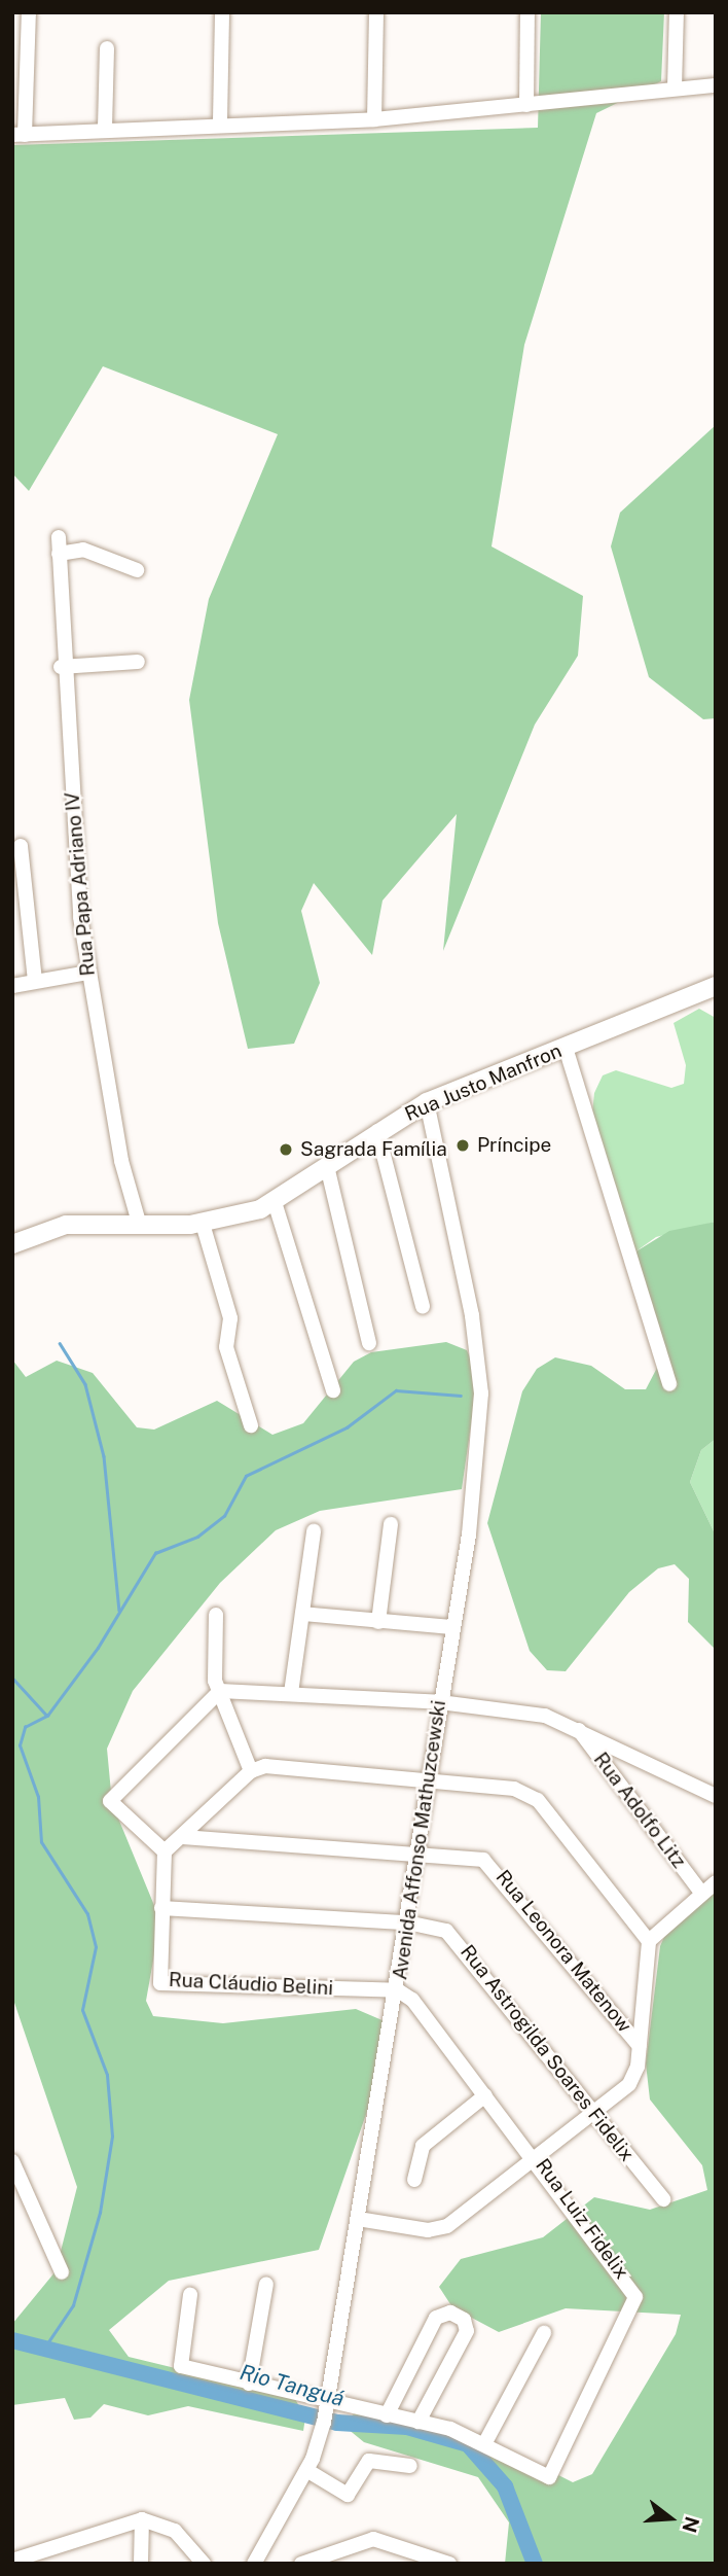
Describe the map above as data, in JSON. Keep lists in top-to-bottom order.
{
  "streets": {
    "main road": ["Rua Justo Manfron"],
    "street": [
      "Rua Papa Adriano IV",
      "Rua Adolfo Litz",
      "Avenida Affonso Mathuzcewski",
      "Rua Leonora Matenow",
      "Rua Cláudio Belini",
      "Rua Astrogilda Soares Fidelix",
      "Rua Luiz Fidelix"
    ]
  },
  "crossings": [
    ["Rua Papa Adriano IV", "Rua Justo Manfron"],
    ["Rua Justo Manfron", "Avenida Affonso Mathuzcewski"],
    ["Avenida Affonso Mathuzcewski", "Rua Leonora Matenow"],
    ["Avenida Affonso Mathuzcewski", "Rua Cláudio Belini"],
    ["Avenida Affonso Mathuzcewski", "Rua Astrogilda Soares Fidelix"],
    ["Avenida Affonso Mathuzcewski", "Rua Luiz Fidelix"],
    ["Rua Cláudio Belini", "Rua Astrogilda Soares Fidelix"],
    ["Rua Cláudio Belini", "Rua Luiz Fidelix"]
  ],
  "water": ["Rio Tanguá"],
  "places": ["Príncipe", "Sagrada Família"],
  "north": "right"
}
